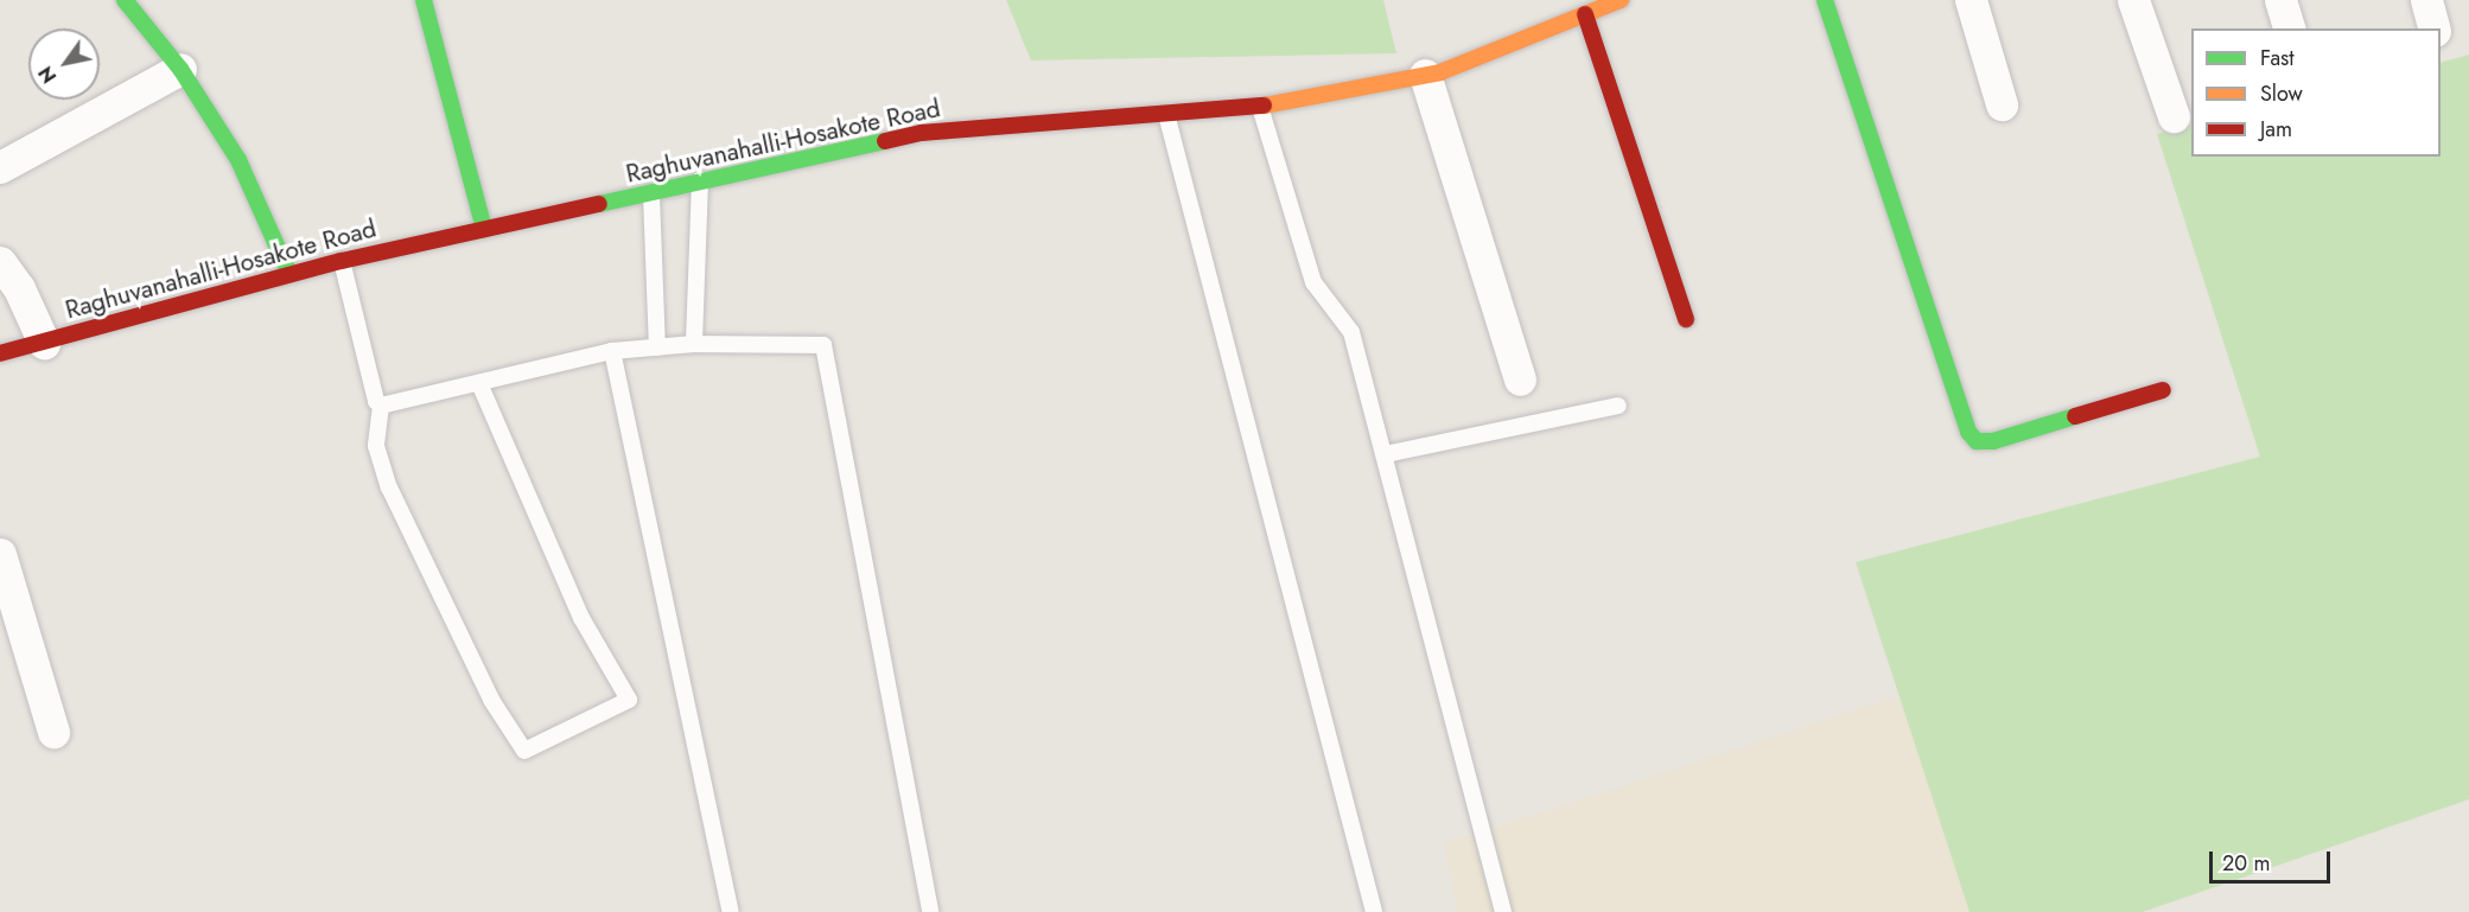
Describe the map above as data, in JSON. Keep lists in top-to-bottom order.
{
  "streets": {
    "main road": ["Raghuvanahalli-Hosakote Road"]
  },
  "legend": ["Fast", "Slow", "Jam"],
  "scale_bar": "20 m",
  "north": "bottom left"
}
